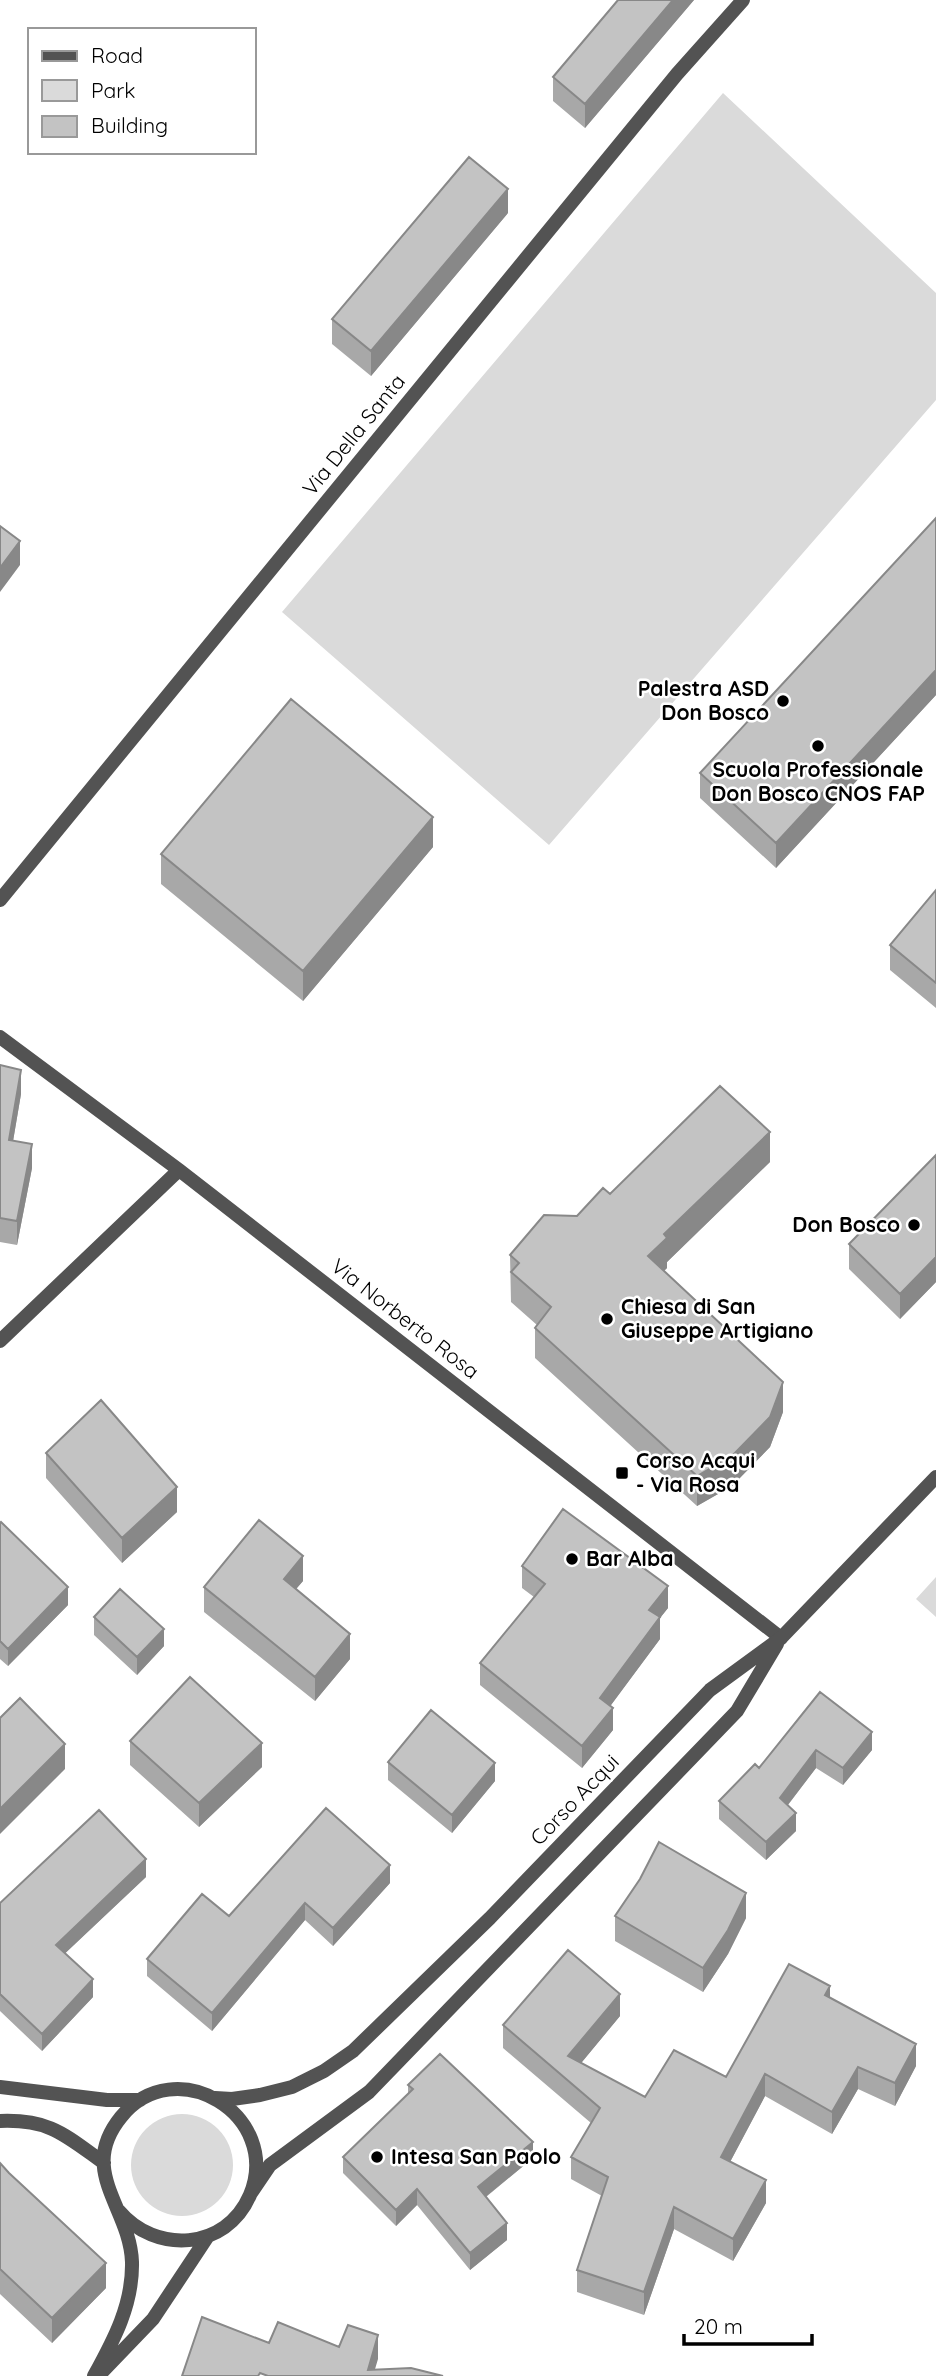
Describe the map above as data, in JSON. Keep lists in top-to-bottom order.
{
  "streets": {
    "street": ["Via Della Santa", "Via Norberto Rosa", "Corso Acqui"]
  },
  "crossings": [
    ["Via Norberto Rosa", "Corso Acqui"]
  ],
  "places": {
    "other": [
      "Palestra ASD Don Bosco",
      "Scuola Professionale Don Bosco CNOS FAP",
      "Don Bosco",
      "Chiesa di San Giuseppe Artigiano",
      "Bar Alba",
      "Intesa San Paolo"
    ],
    "transit": ["Corso Acqui - Via Rosa"]
  },
  "legend": ["Road", "Park", "Building"],
  "scale_bar": "20 m"
}
